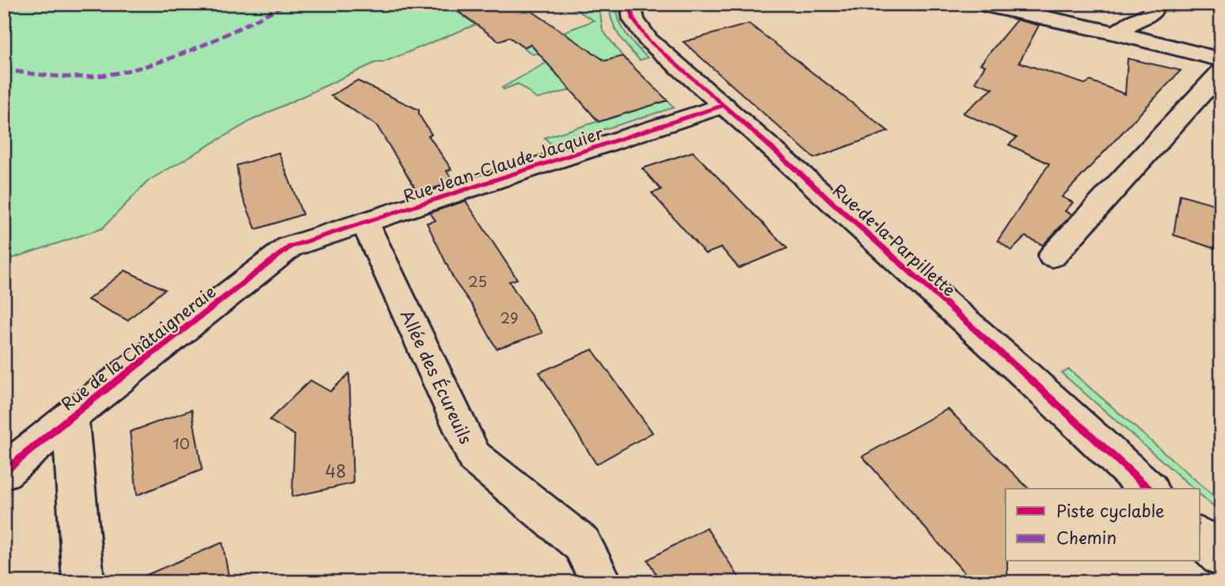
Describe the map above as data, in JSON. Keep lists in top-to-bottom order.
{
  "streets": {
    "street": [
      "Rue Jean-Claude Jacquier",
      "Rue de la Parpillette",
      "Rue de la Châtaigneraie",
      "Allée des Écureuils"
    ]
  },
  "crossings": [
    ["Rue Jean-Claude Jacquier", "Rue de la Parpillette"],
    ["Rue Jean-Claude Jacquier", "Rue de la Châtaigneraie"],
    ["Rue Jean-Claude Jacquier", "Allée des Écureuils"]
  ],
  "house_numbers": [
    "25",
    "29",
    "10",
    "48"
  ],
  "legend": ["Piste cyclable", "Chemin"]
}
